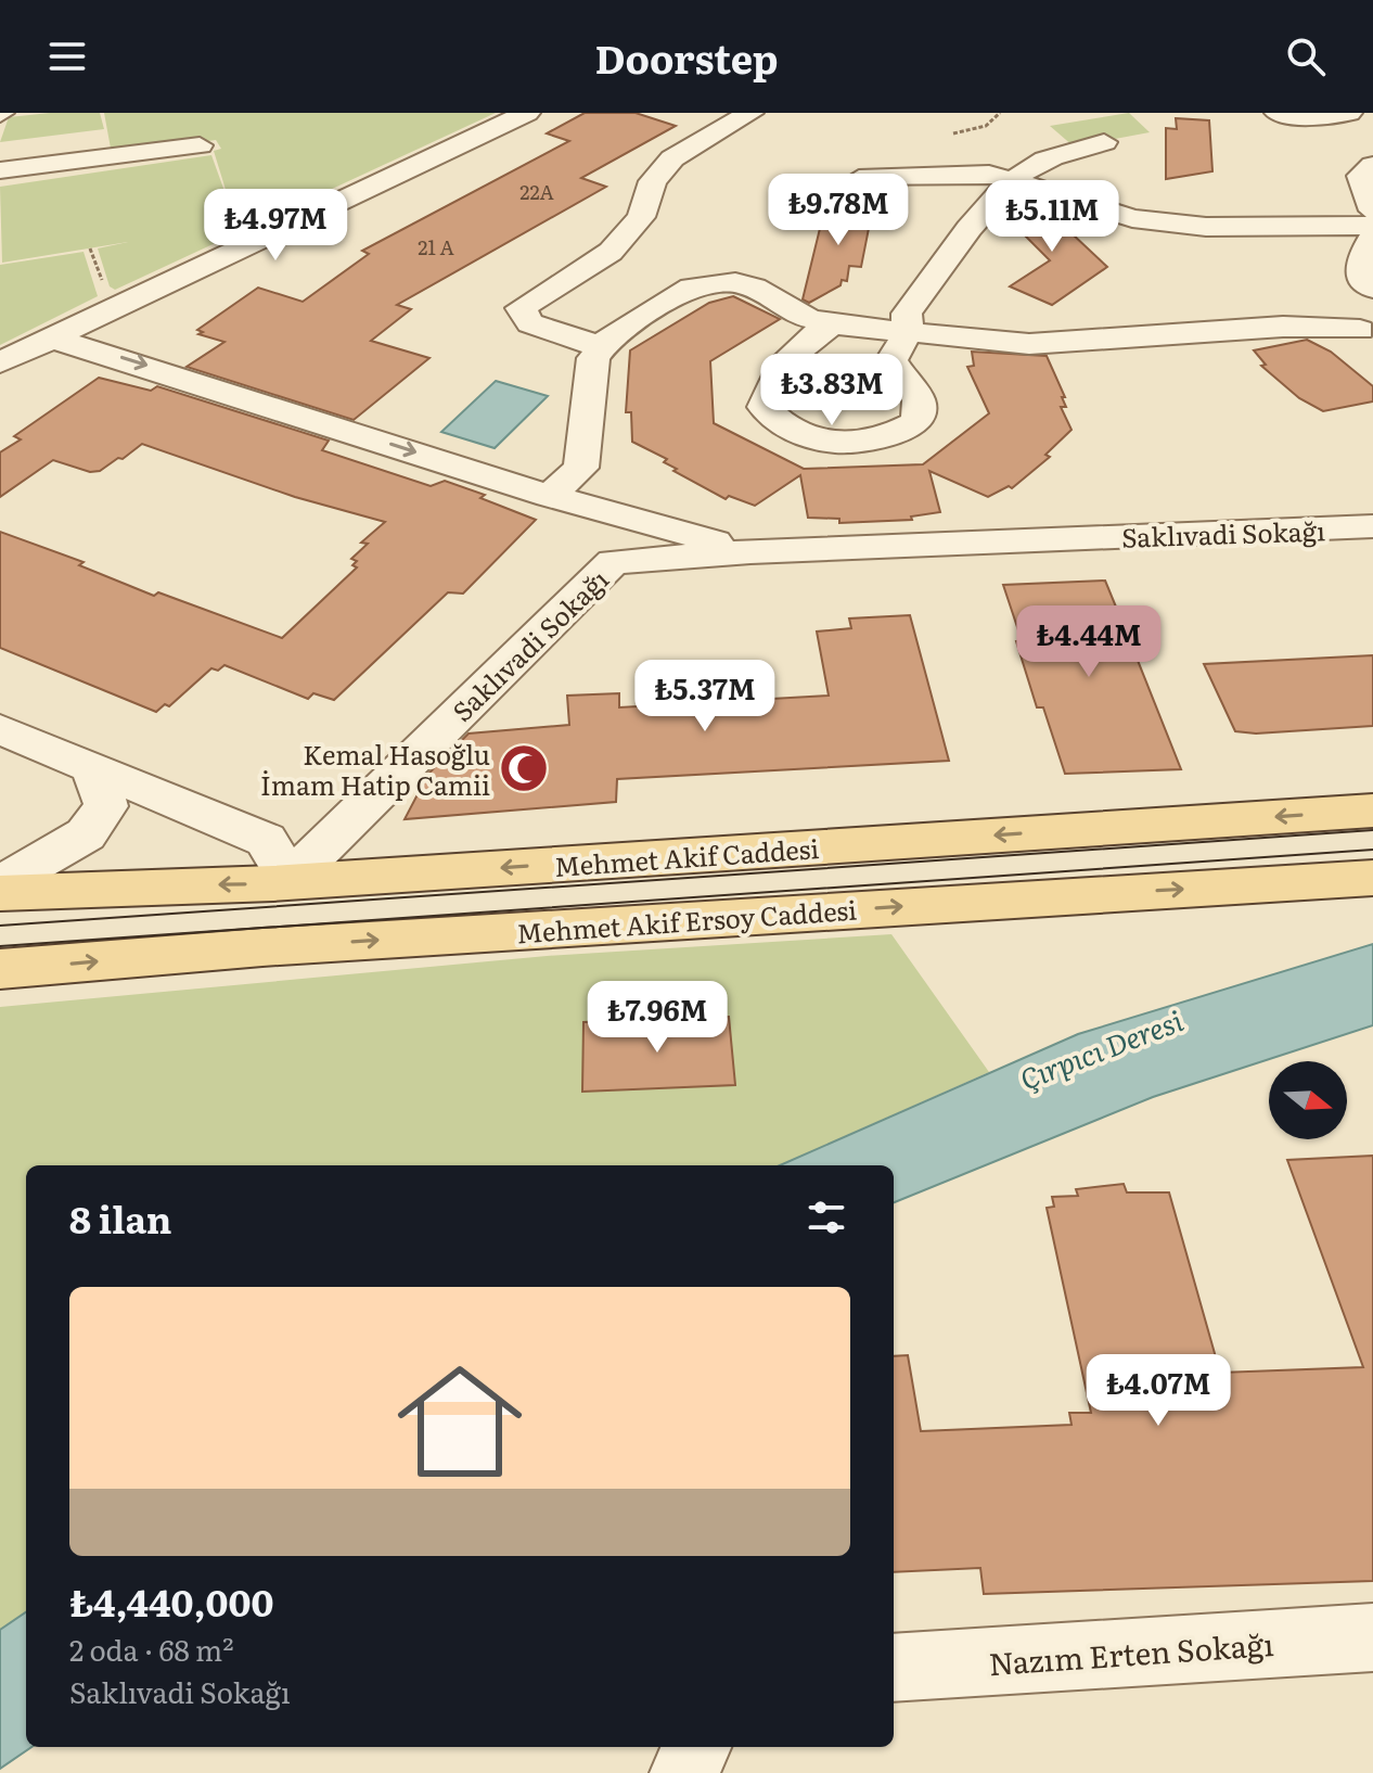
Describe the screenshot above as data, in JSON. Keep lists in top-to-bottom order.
{
  "streets": {
    "main road": ["Mehmet Akif Caddesi", "Mehmet Akif Ersoy Caddesi"],
    "street": ["Saklıvadi Sokağı", "Nazım Erten Sokağı"]
  },
  "one_way": ["Mehmet Akif Caddesi", "Mehmet Akif Ersoy Caddesi"],
  "water": ["Çırpıcı Deresi"],
  "places": {
    "mosque": ["Kemal Hasoğlu İmam Hatip Camii"]
  },
  "house_numbers": ["22A", "21 A"],
  "north": "right",
  "page": {
    "header": "Doorstep",
    "price": [
      "₺9.78M",
      "₺5.11M",
      "₺4.97M",
      "₺3.83M",
      "₺4.44M",
      "₺5.37M",
      "₺7.96M",
      "₺4.07M"
    ],
    "heading": "8 ilan",
    "list": [
      {
        "name": "₺4,440,000",
        "note": "2 oda · 68 m² · Saklıvadi Sokağı"
      }
    ]
  }
}
